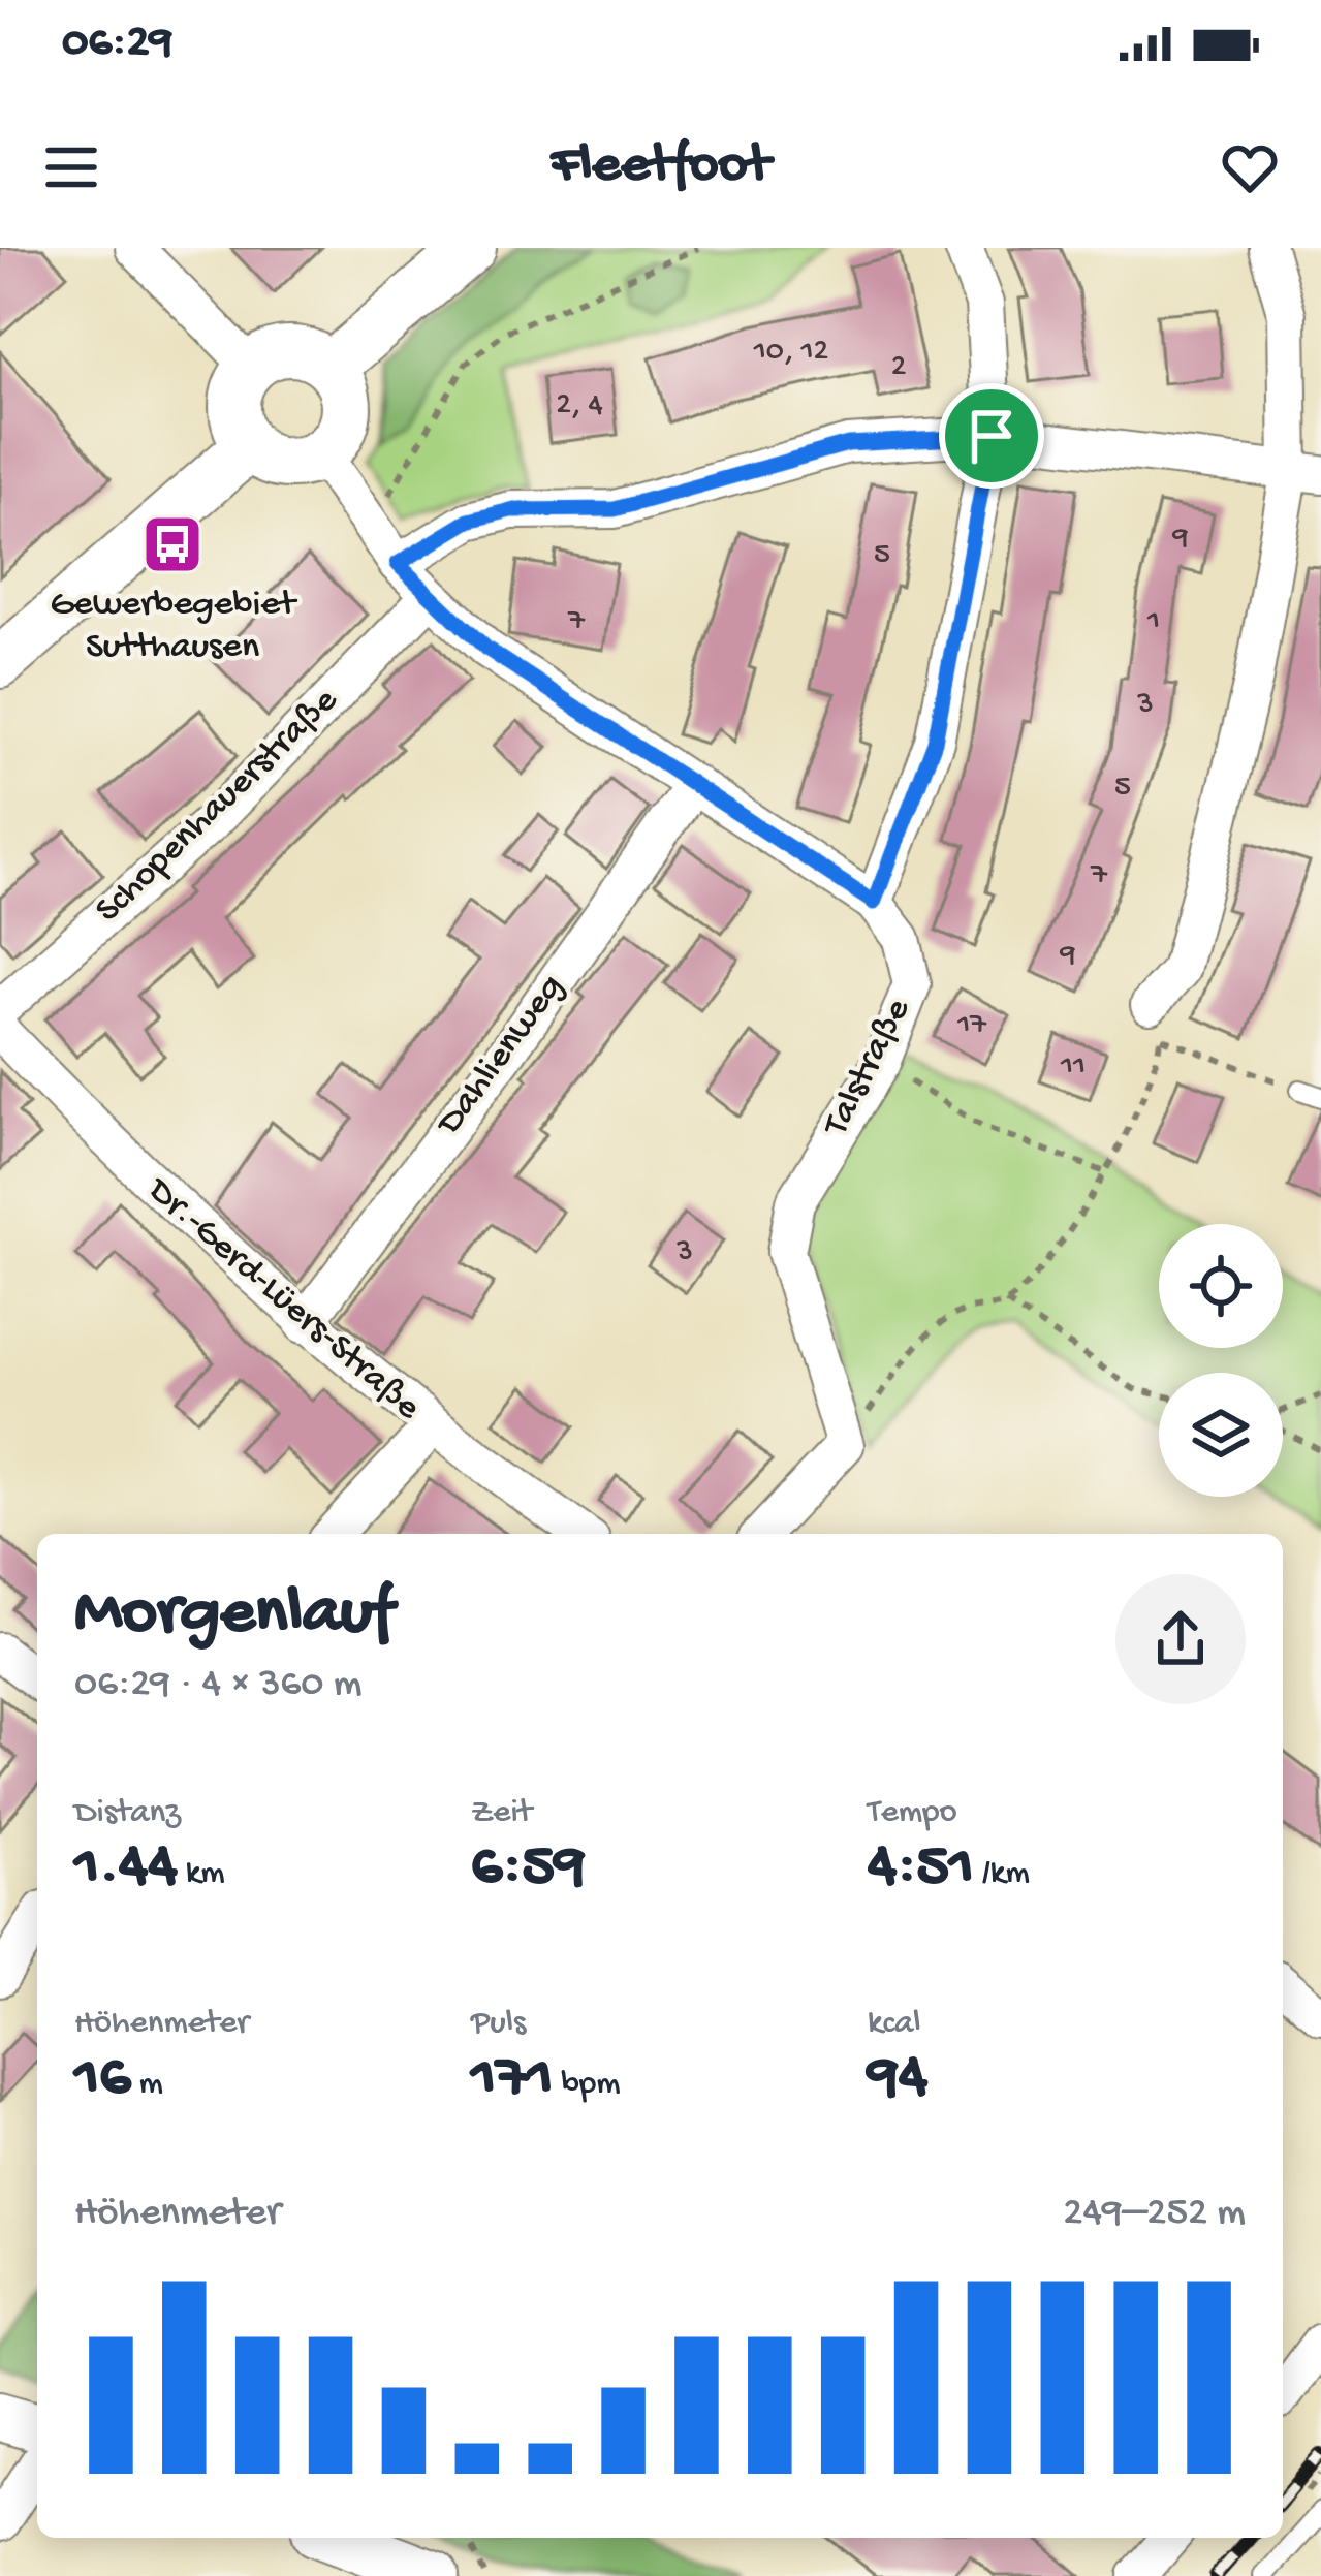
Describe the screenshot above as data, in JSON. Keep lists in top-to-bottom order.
{
  "streets": {
    "street": [
      "Schopenhauerstraße",
      "Dahlienweg",
      "Talstraße",
      "Dr.-Gerd-Lüers-Straße"
    ]
  },
  "crossings": [
    ["Schopenhauerstraße", "Talstraße"],
    ["Dahlienweg", "Talstraße"],
    ["Dahlienweg", "Dr.-Gerd-Lüers-Straße"]
  ],
  "places": {
    "bus stop": ["Gewerbegebiet Sutthausen"]
  },
  "house_numbers": [
    "10, 12",
    "2",
    "2, 4",
    "9",
    "5",
    "7",
    "1",
    "3",
    "5",
    "7",
    "9",
    "17",
    "11",
    "3"
  ],
  "page": {
    "status": "06:29",
    "header": "Fleetfoot",
    "heading": ["Morgenlauf", "06:29 · 4 × 360 m"],
    "stats": [
      ["Distanz", "1.44 km"],
      ["Zeit", "6:59"],
      ["Tempo", "4:51 /km"],
      ["Höhenmeter", "16 m"],
      ["Puls", "171 bpm"],
      ["kcal", "94"]
    ],
    "chart": ["Höhenmeter", "249–252 m"]
  }
}
